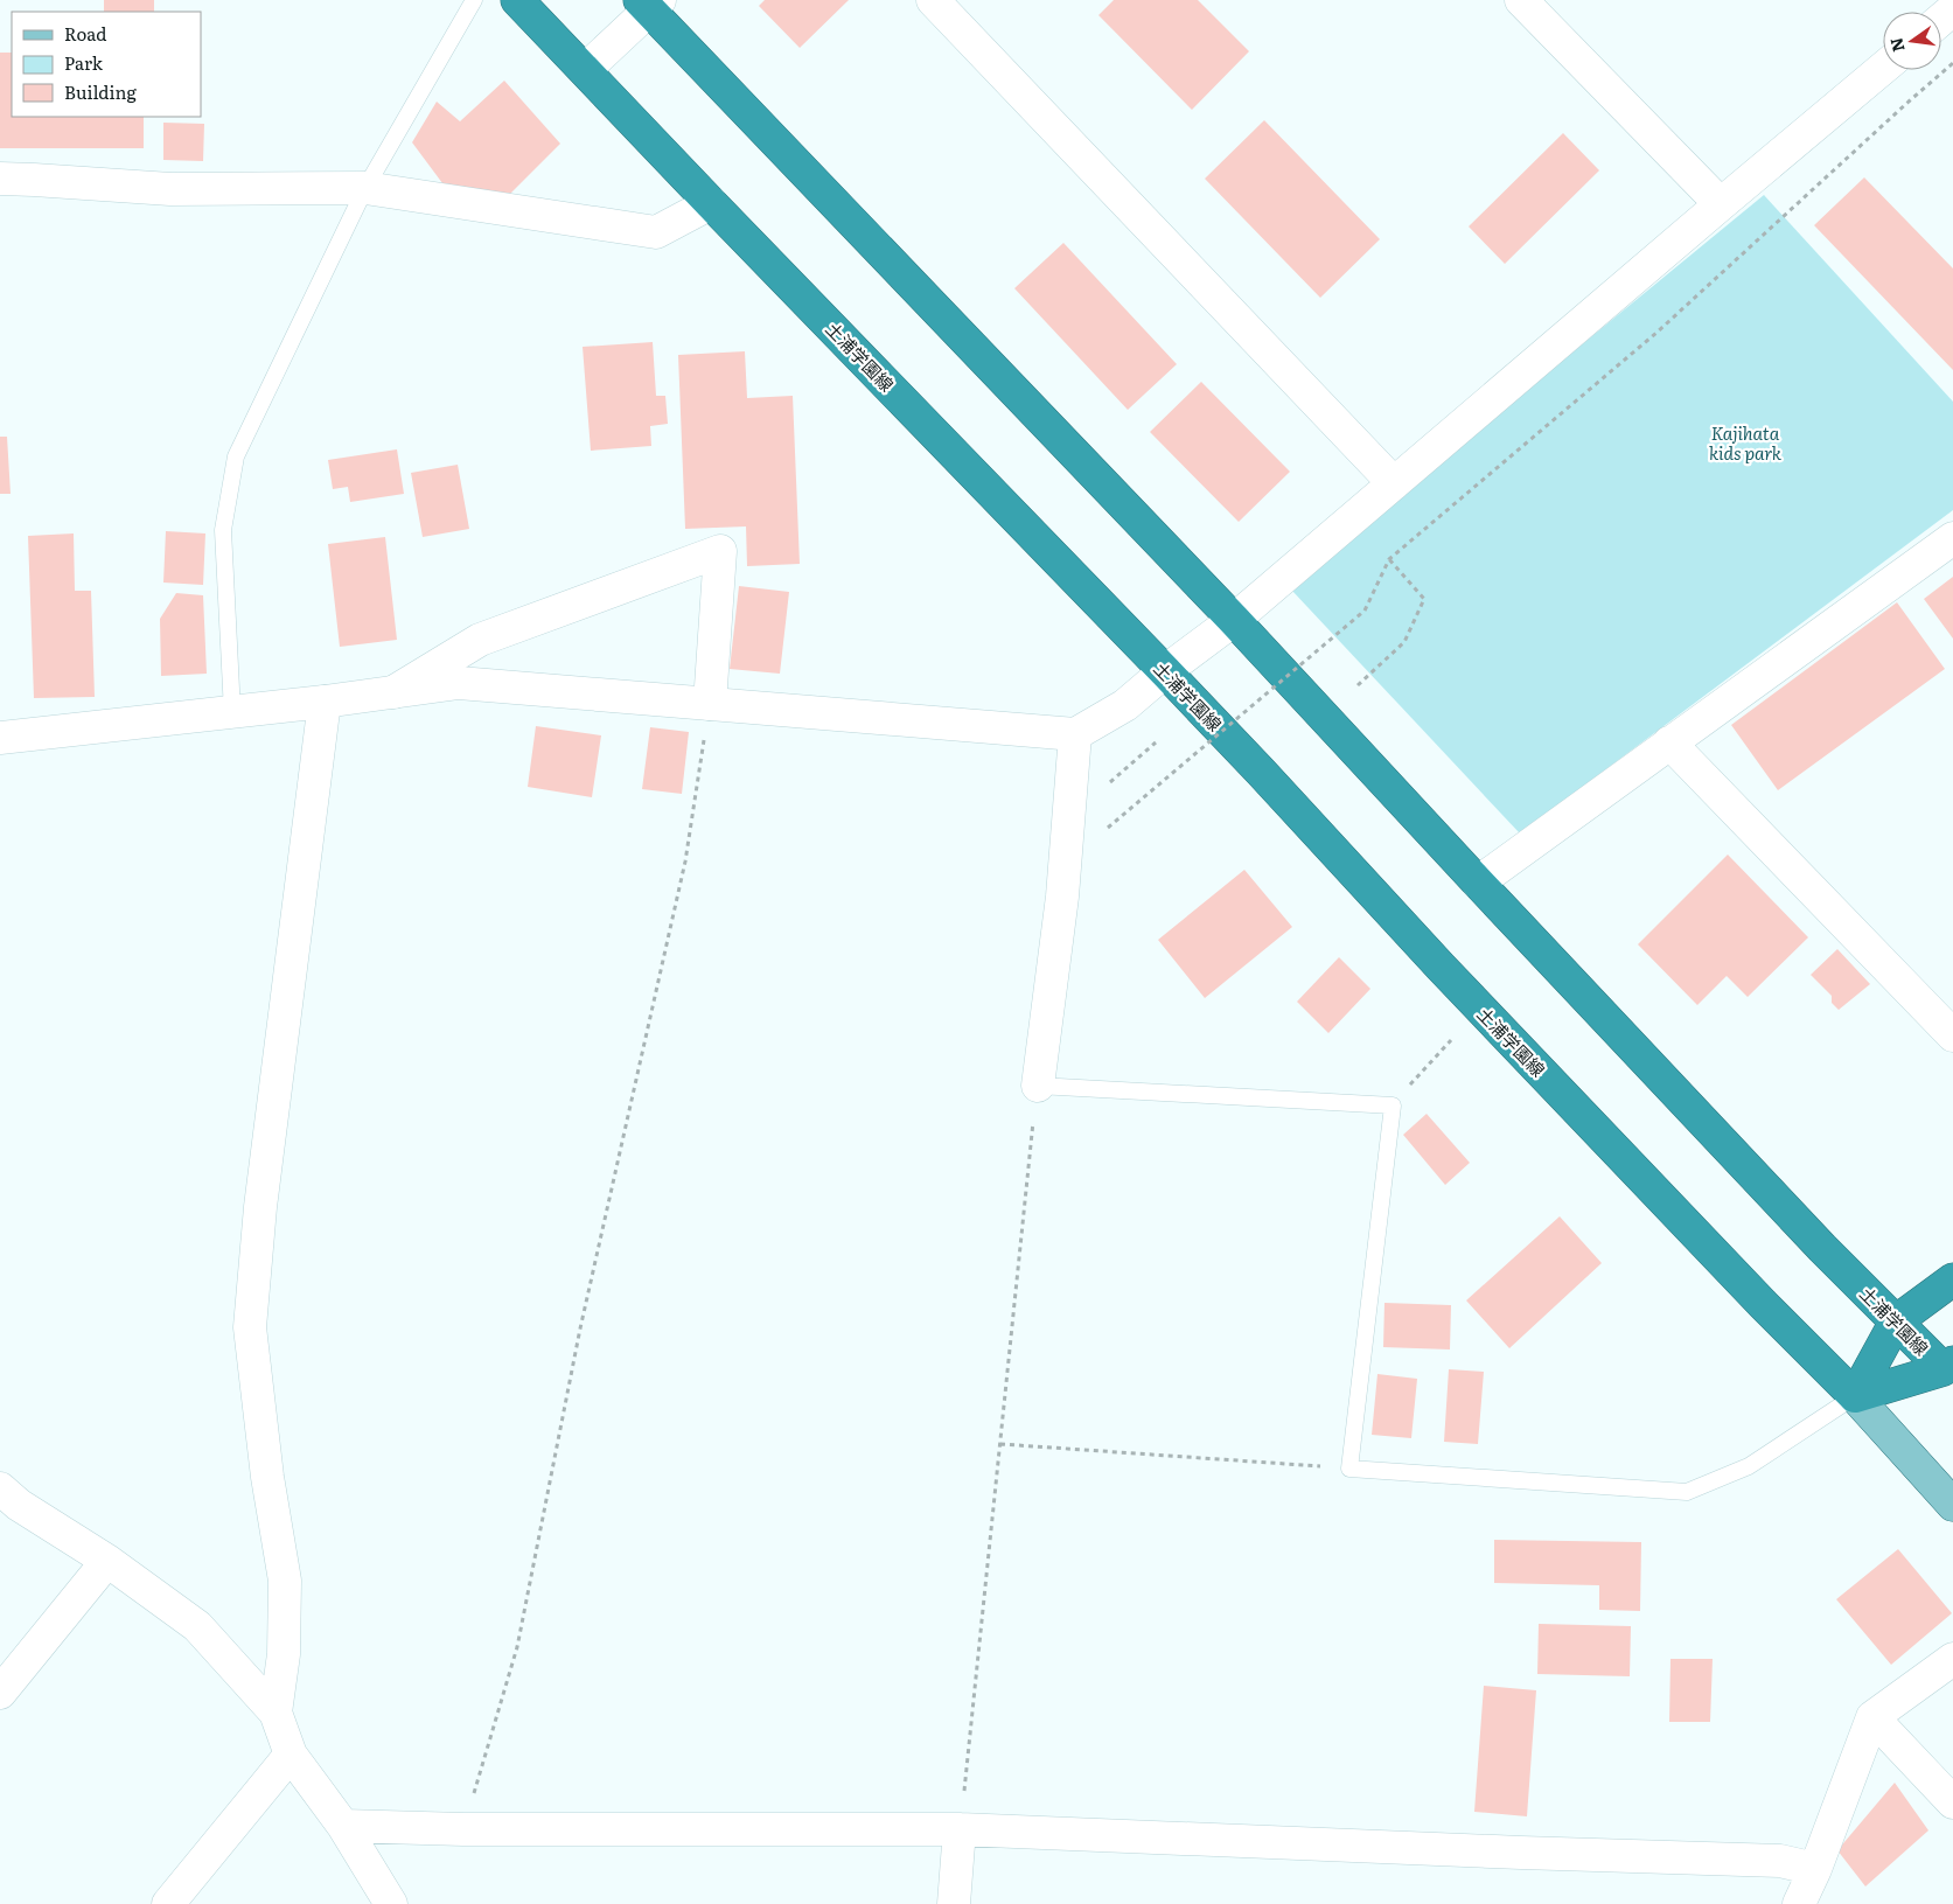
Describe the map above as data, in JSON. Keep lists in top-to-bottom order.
{
  "streets": {
    "highway": ["土浦学園線"]
  },
  "parks": ["Kajihata kids park"],
  "legend": ["Road", "Park", "Building"],
  "north": "left"
}
